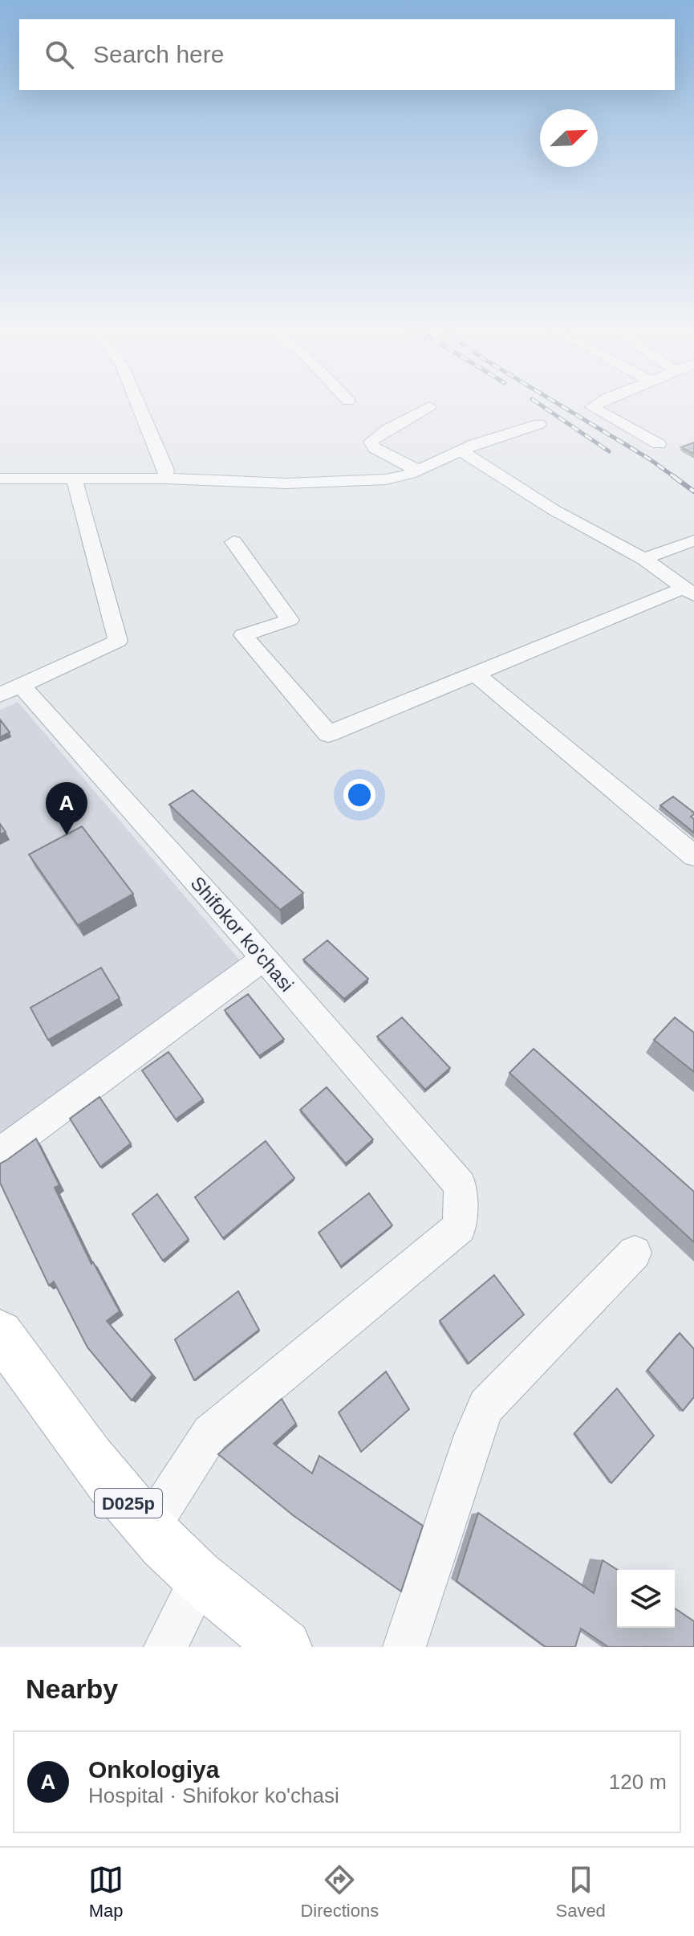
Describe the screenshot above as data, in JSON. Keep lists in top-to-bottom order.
{
  "streets": {
    "main road": ["D025p"],
    "street": ["Shifokor ko'chasi"]
  },
  "crossings": [
    ["Shifokor ko'chasi", "D025p"]
  ],
  "north": "top right",
  "page": {
    "search": "Search here",
    "pins": "A",
    "heading": "Nearby",
    "list": [
      {
        "mark": "A",
        "name": "Onkologiya",
        "note": "Hospital · Shifokor ko'chasi",
        "value": "120 m"
      }
    ],
    "nav": ["Map", "Directions", "Saved"]
  }
}
